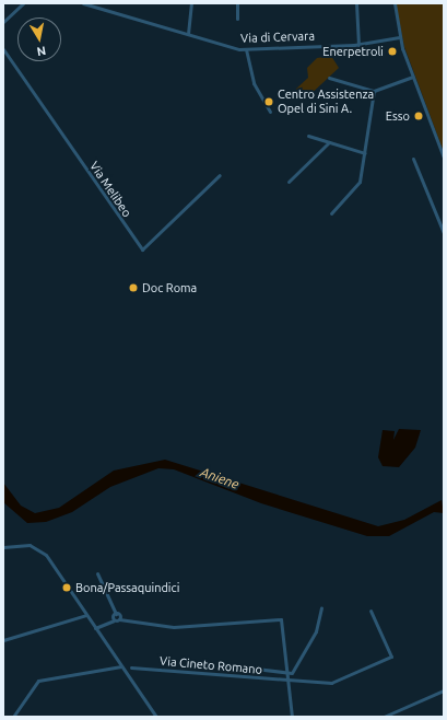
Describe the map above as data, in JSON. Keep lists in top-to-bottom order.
{
  "streets": {
    "street": ["Via di Cervara", "Via Melibeo", "Via Cineto Romano"]
  },
  "water": ["Aniene"],
  "places": [
    "Enerpetroli",
    "Centro Assistenza Opel di Sini A.",
    "Esso",
    "Doc Roma",
    "Bona/Passaquindici"
  ],
  "north": "bottom"
}
